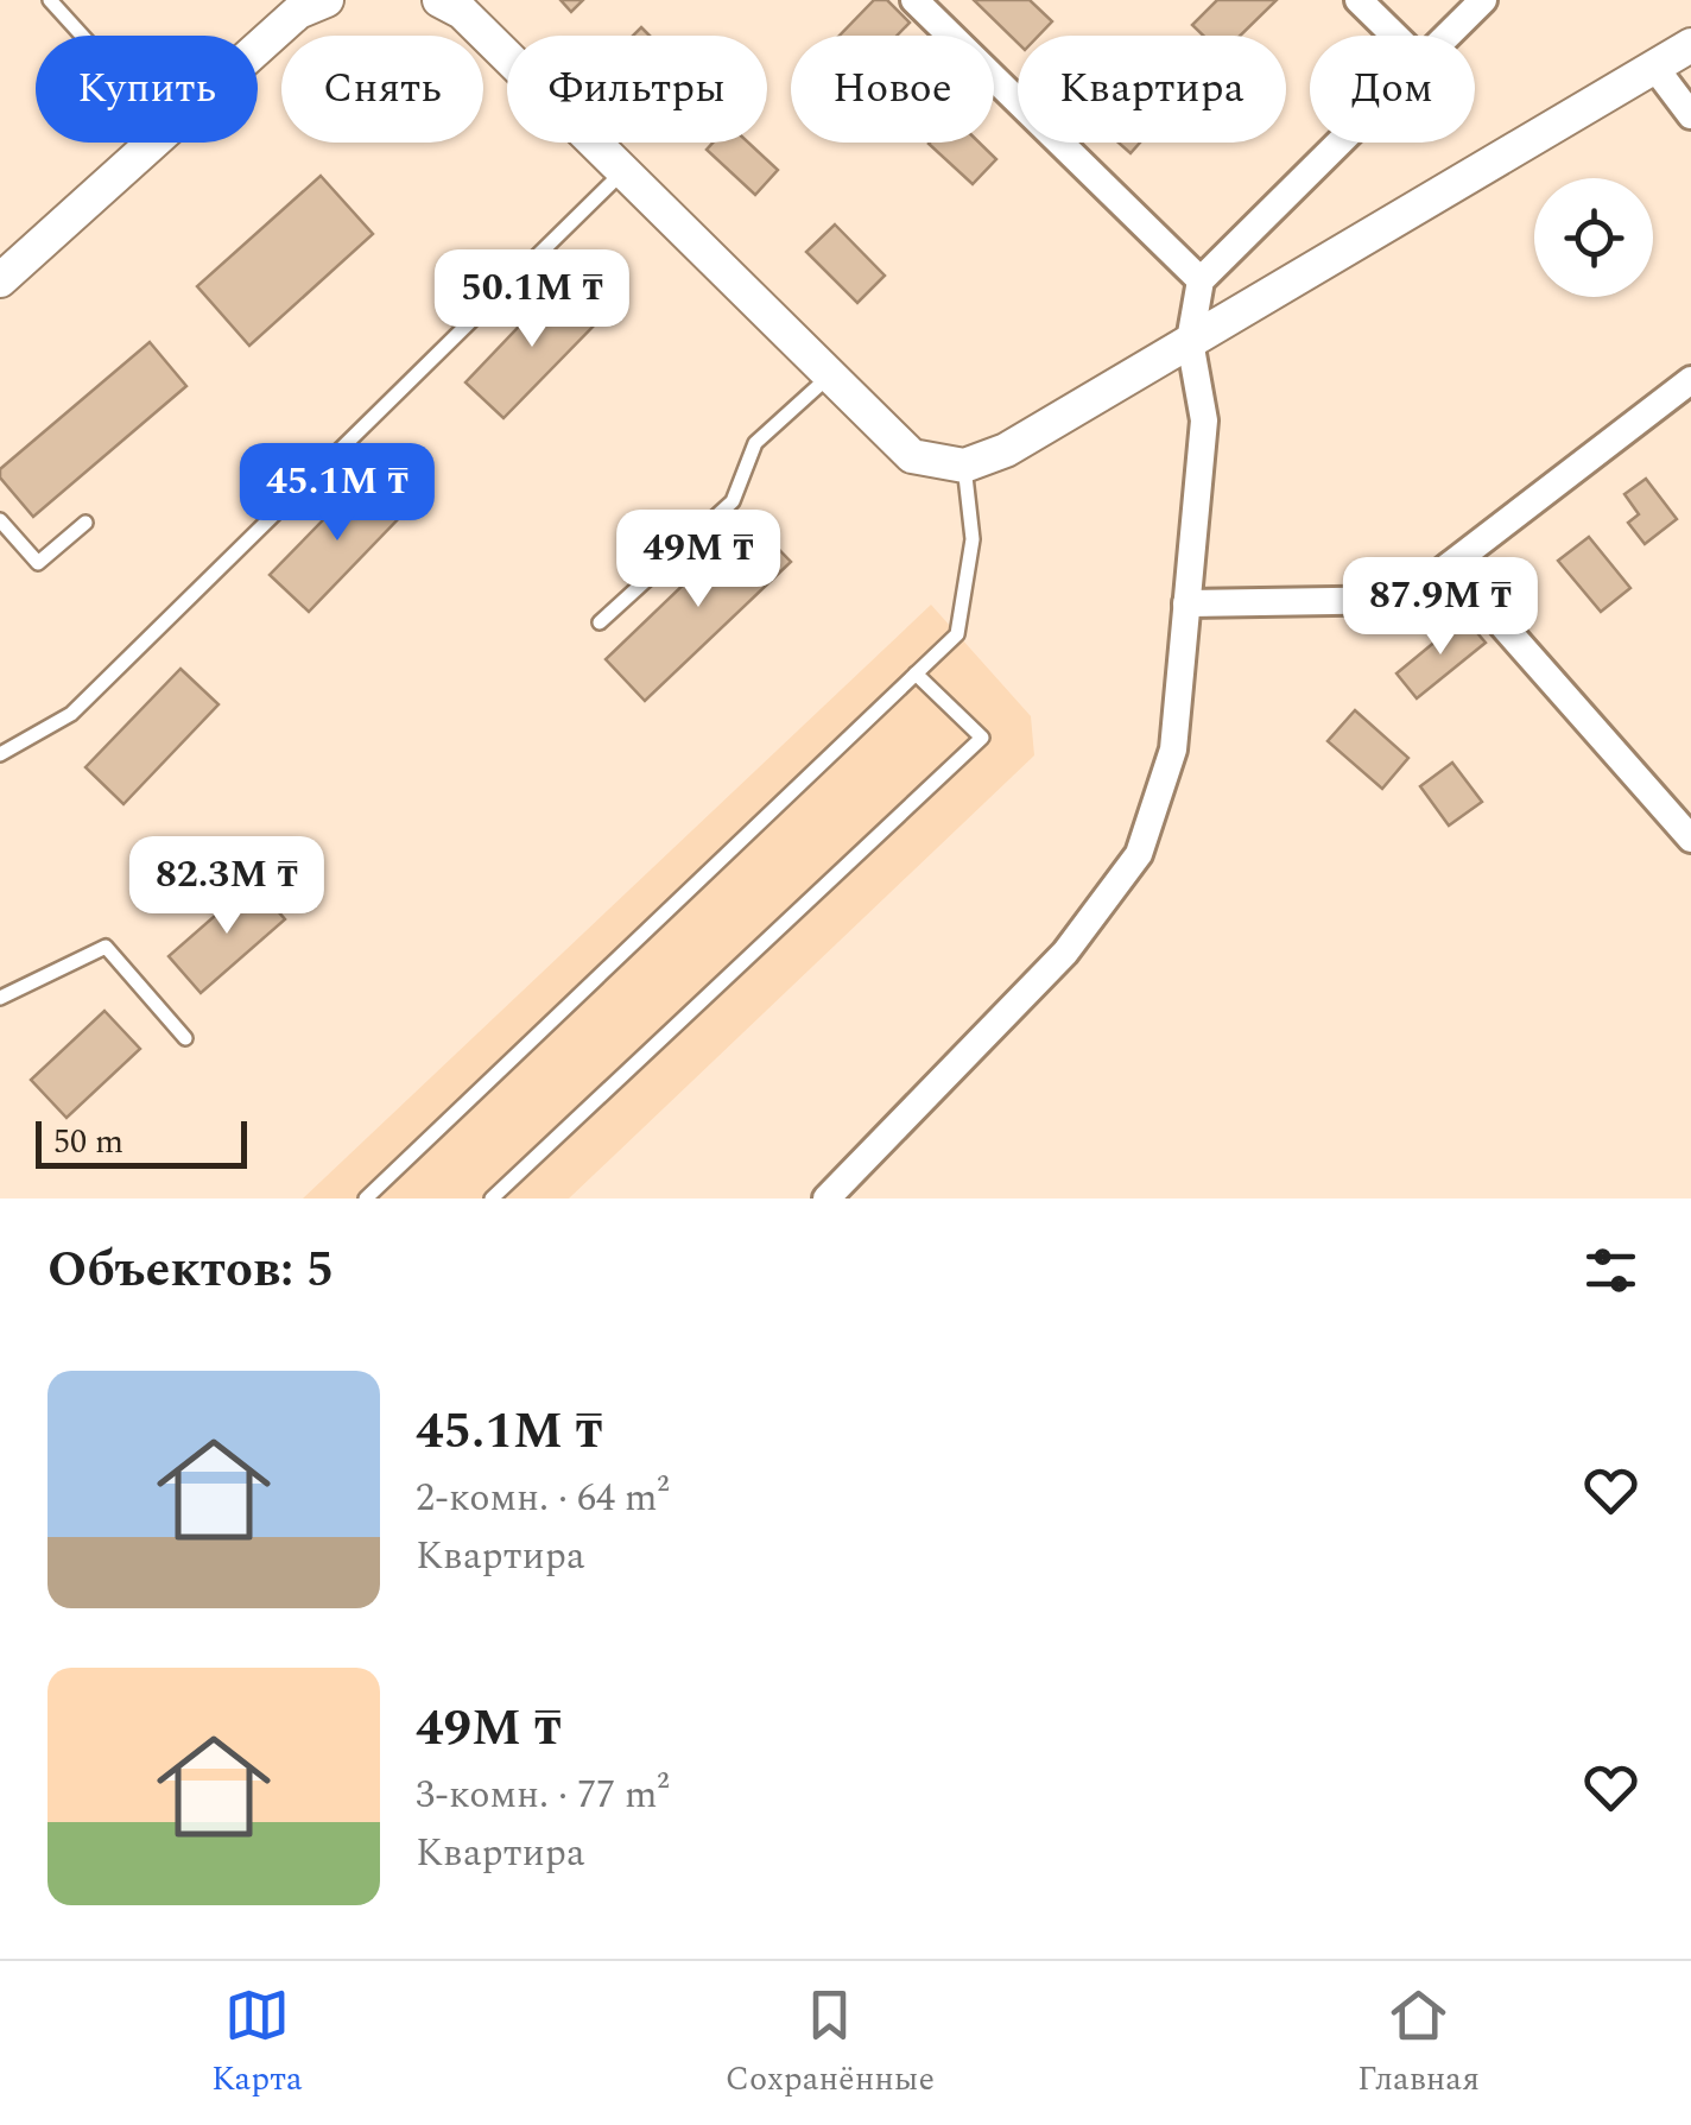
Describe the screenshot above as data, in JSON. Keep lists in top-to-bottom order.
{
  "scale_bar": "50 m",
  "page": {
    "chip": [
      "Купить",
      "Снять",
      "Фильтры",
      "Новое",
      "Квартира",
      "Дом"
    ],
    "price": [
      "50.1M ₸",
      "45.1M ₸",
      "49M ₸",
      "87.9M ₸",
      "82.3M ₸"
    ],
    "scale": "50 m",
    "heading": "Объектов: 5",
    "list": [
      {
        "name": "45.1M ₸",
        "note": "2-комн. · 64 m² · Квартира"
      },
      {
        "name": "49M ₸",
        "note": "3-комн. · 77 m² · Квартира"
      }
    ],
    "tabs": ["Карта", "Сохранённые", "Главная"]
  }
}
